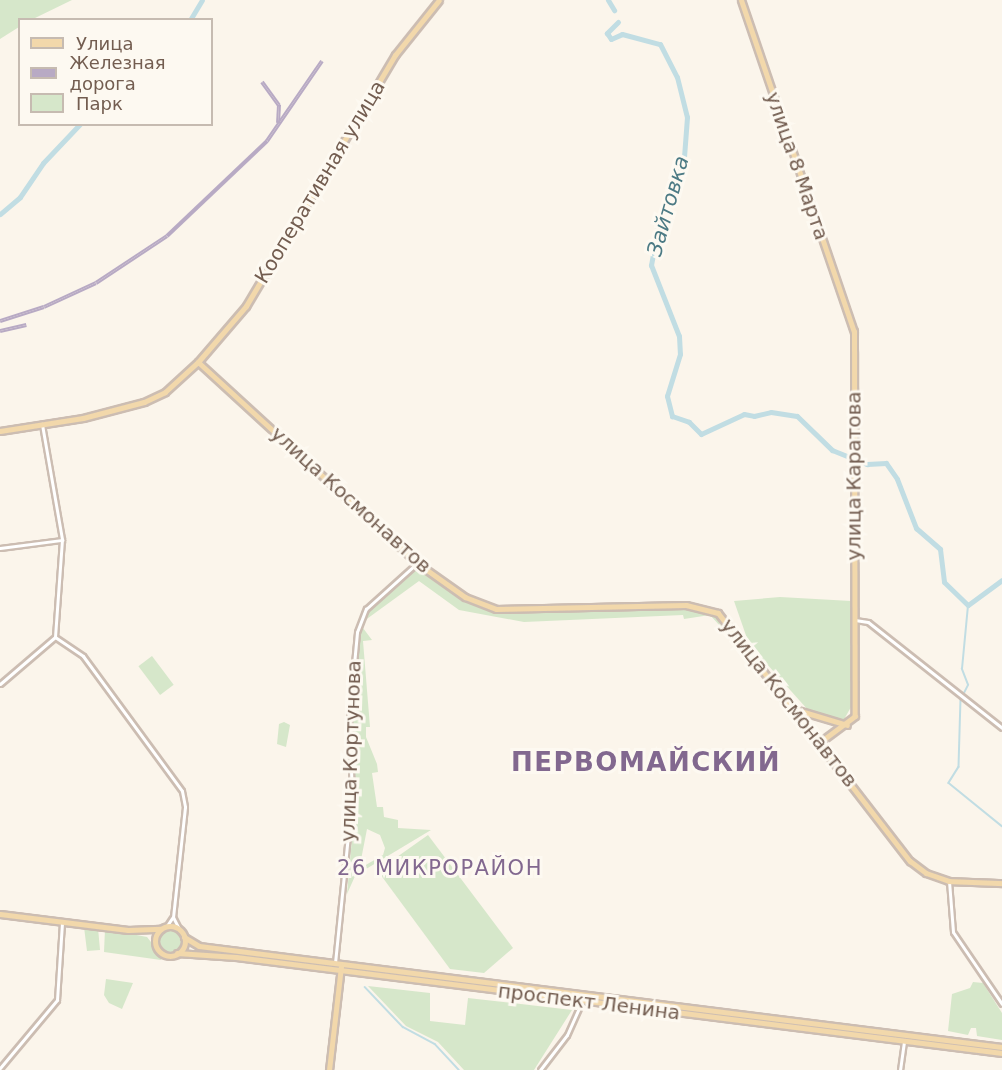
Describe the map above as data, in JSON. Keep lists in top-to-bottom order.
{
  "streets": {
    "main road": [
      "улица 8 Марта",
      "Кооперативная улица",
      "улица Каратова",
      "улица Космонавтов",
      "улица Кортунова",
      "проспект Ленина"
    ]
  },
  "crossings": [
    ["улица 8 Марта", "улица Каратова"],
    ["Кооперативная улица", "улица Космонавтов"],
    ["улица Космонавтов", "улица Кортунова"],
    ["улица Кортунова", "проспект Ленина"]
  ],
  "districts": ["ПЕРВОМАЙСКИЙ", "26 МИКРОРАЙОН"],
  "water": ["Зайтовка"],
  "legend": ["Улица", "Железная дорога", "Парк"]
}
